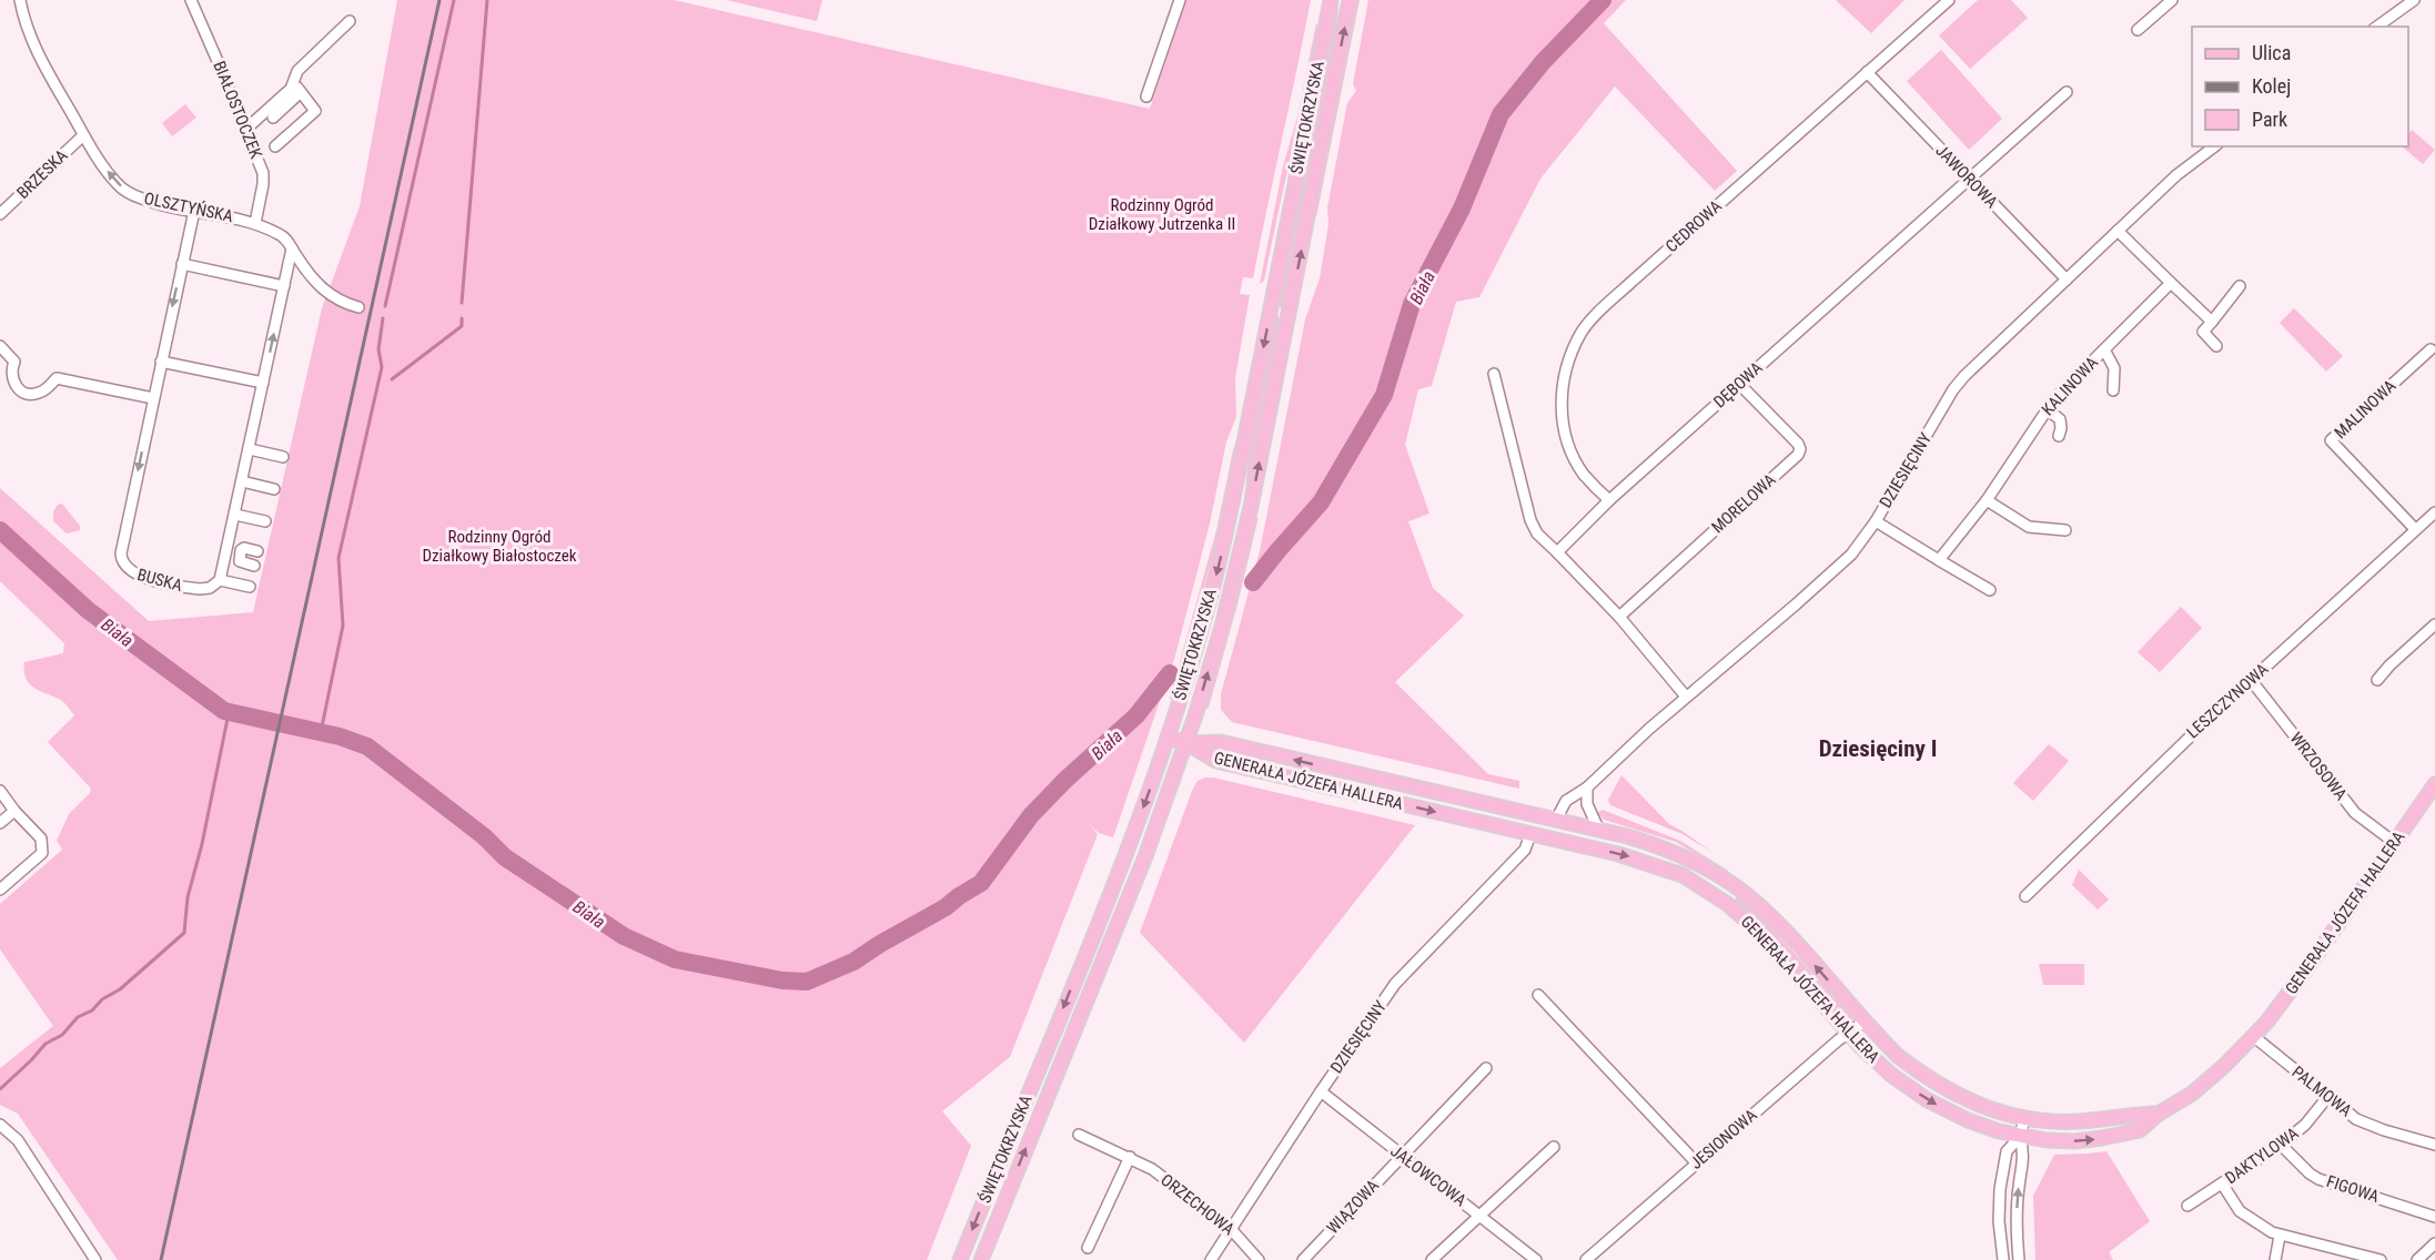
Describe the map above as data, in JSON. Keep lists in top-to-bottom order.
{
  "streets": {
    "main road": ["ŚWIĘTOKRZYSKA", "GENERAŁA JÓZEFA HALLERA"],
    "street": [
      "BIAŁOSTOCZEK",
      "BRZESKA",
      "JAWOROWA",
      "OLSZTYŃSKA",
      "CEDROWA",
      "DĘBOWA",
      "KALINOWA",
      "MALINOWA",
      "DZIESIĘCINY",
      "MORELOWA",
      "BUSKA",
      "LESZCZYNOWA",
      "WRZOSOWA",
      "PALMOWA",
      "JESIONOWA",
      "DAKTYLOWA",
      "JAŁOWCOWA",
      "FIGOWA",
      "ORZECHOWA",
      "WIĄZOWA"
    ]
  },
  "crossings": [
    ["BIAŁOSTOCZEK", "OLSZTYŃSKA"],
    ["ŚWIĘTOKRZYSKA", "GENERAŁA JÓZEFA HALLERA"],
    ["BRZESKA", "OLSZTYŃSKA"],
    ["JAWOROWA", "CEDROWA"],
    ["JAWOROWA", "DĘBOWA"],
    ["JAWOROWA", "DZIESIĘCINY"],
    ["OLSZTYŃSKA", "BUSKA"],
    ["CEDROWA", "DĘBOWA"],
    ["DĘBOWA", "MORELOWA"],
    ["MALINOWA", "LESZCZYNOWA"],
    ["DZIESIĘCINY", "GENERAŁA JÓZEFA HALLERA"],
    ["DZIESIĘCINY", "JAŁOWCOWA"],
    ["DZIESIĘCINY", "ORZECHOWA"],
    ["LESZCZYNOWA", "WRZOSOWA"],
    ["WRZOSOWA", "GENERAŁA JÓZEFA HALLERA"],
    ["GENERAŁA JÓZEFA HALLERA", "PALMOWA"],
    ["GENERAŁA JÓZEFA HALLERA", "JESIONOWA"],
    ["PALMOWA", "DAKTYLOWA"],
    ["DAKTYLOWA", "FIGOWA"],
    ["JAŁOWCOWA", "WIĄZOWA"]
  ],
  "districts": ["Dziesięciny I"],
  "water": ["Biała"],
  "parks": ["Rodzinny Ogród Działkowy Jutrzenka II", "Rodzinny Ogród Działkowy Białostoczek"],
  "legend": ["Ulica", "Kolej", "Park"]
}
